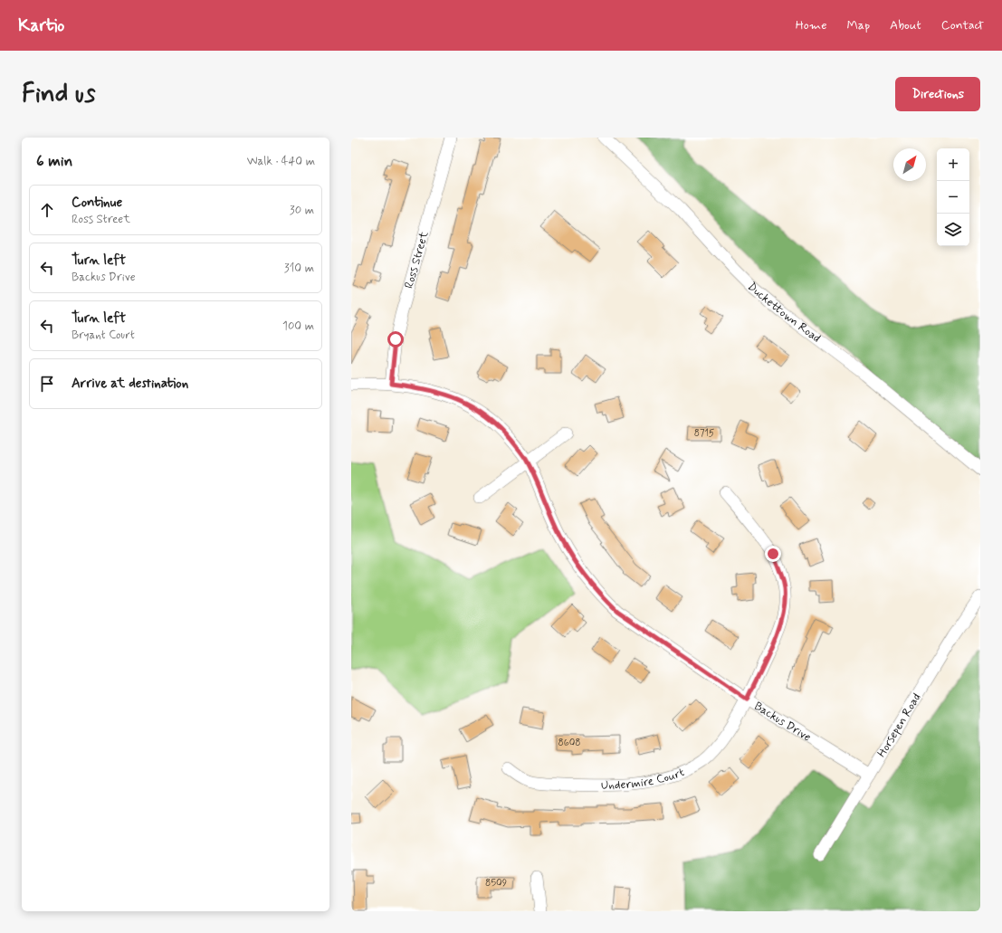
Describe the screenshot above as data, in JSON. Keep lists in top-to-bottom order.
{
  "streets": {
    "street": [
      "Ross Street",
      "Duckettown Road",
      "Backus Drive",
      "Horsepen Road",
      "Undermire Court"
    ]
  },
  "crossings": [
    ["Ross Street", "Backus Drive"],
    ["Backus Drive", "Horsepen Road"],
    ["Backus Drive", "Undermire Court"]
  ],
  "house_numbers": ["8715", "8608", "8509"],
  "north": "top right",
  "page": {
    "header": "Kartio",
    "nav": [
      "Home",
      "Map",
      "About",
      "Contact"
    ],
    "buttons": "Directions",
    "title": "Find us",
    "heading": ["6 min", "Walk · 440 m"],
    "map_buttons": ["+", "−"],
    "list": [
      ["Continue", "Ross Street", "30 m"],
      ["Turn left", "Backus Drive", "310 m"],
      ["Turn left", "Bryant Court", "100 m"],
      "Arrive at destination"
    ]
  }
}
